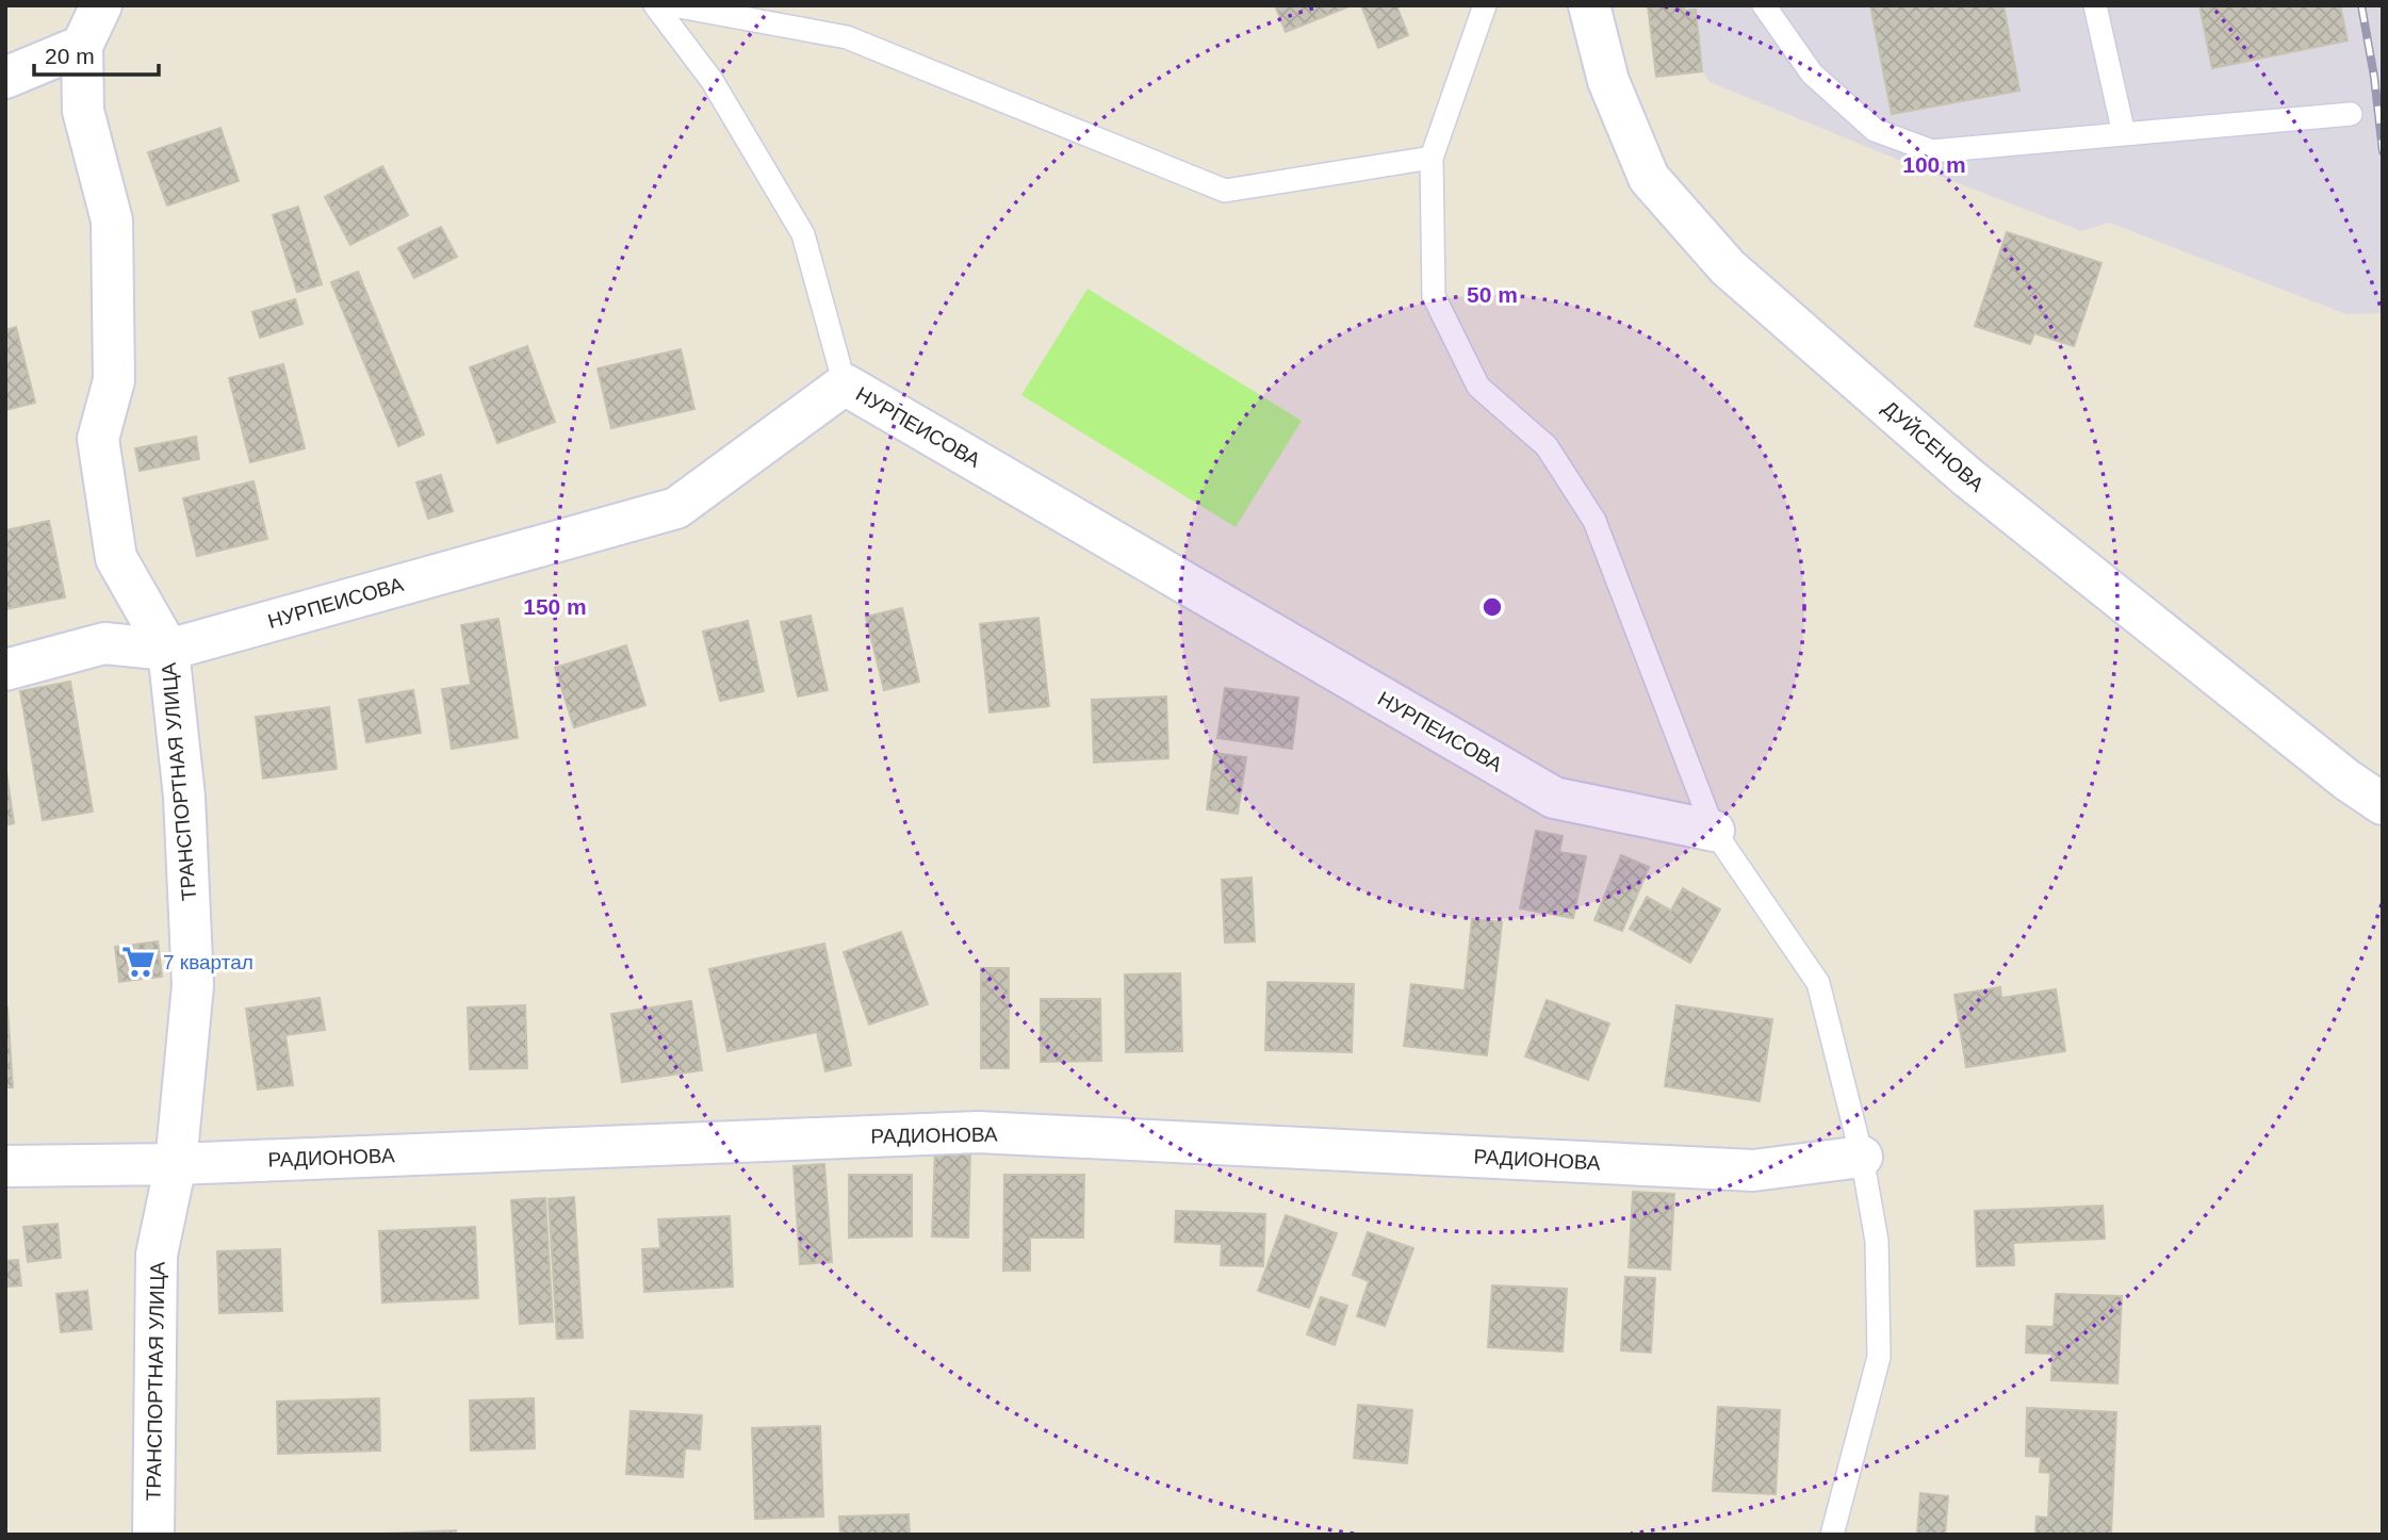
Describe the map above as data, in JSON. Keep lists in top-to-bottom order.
{
  "streets": {
    "street": [
      "НУРПЕИСОВА",
      "ДУЙСЕНОВА",
      "ТРАНСПОРТНАЯ УЛИЦА",
      "РАДИОНОВА"
    ]
  },
  "crossings": [
    ["НУРПЕИСОВА", "ТРАНСПОРТНАЯ УЛИЦА"],
    ["ТРАНСПОРТНАЯ УЛИЦА", "РАДИОНОВА"]
  ],
  "places": {
    "supermarket": ["7 квартал"]
  },
  "scale_bar": "20 m",
  "rings": ["100 m", "50 m", "150 m"]
}
